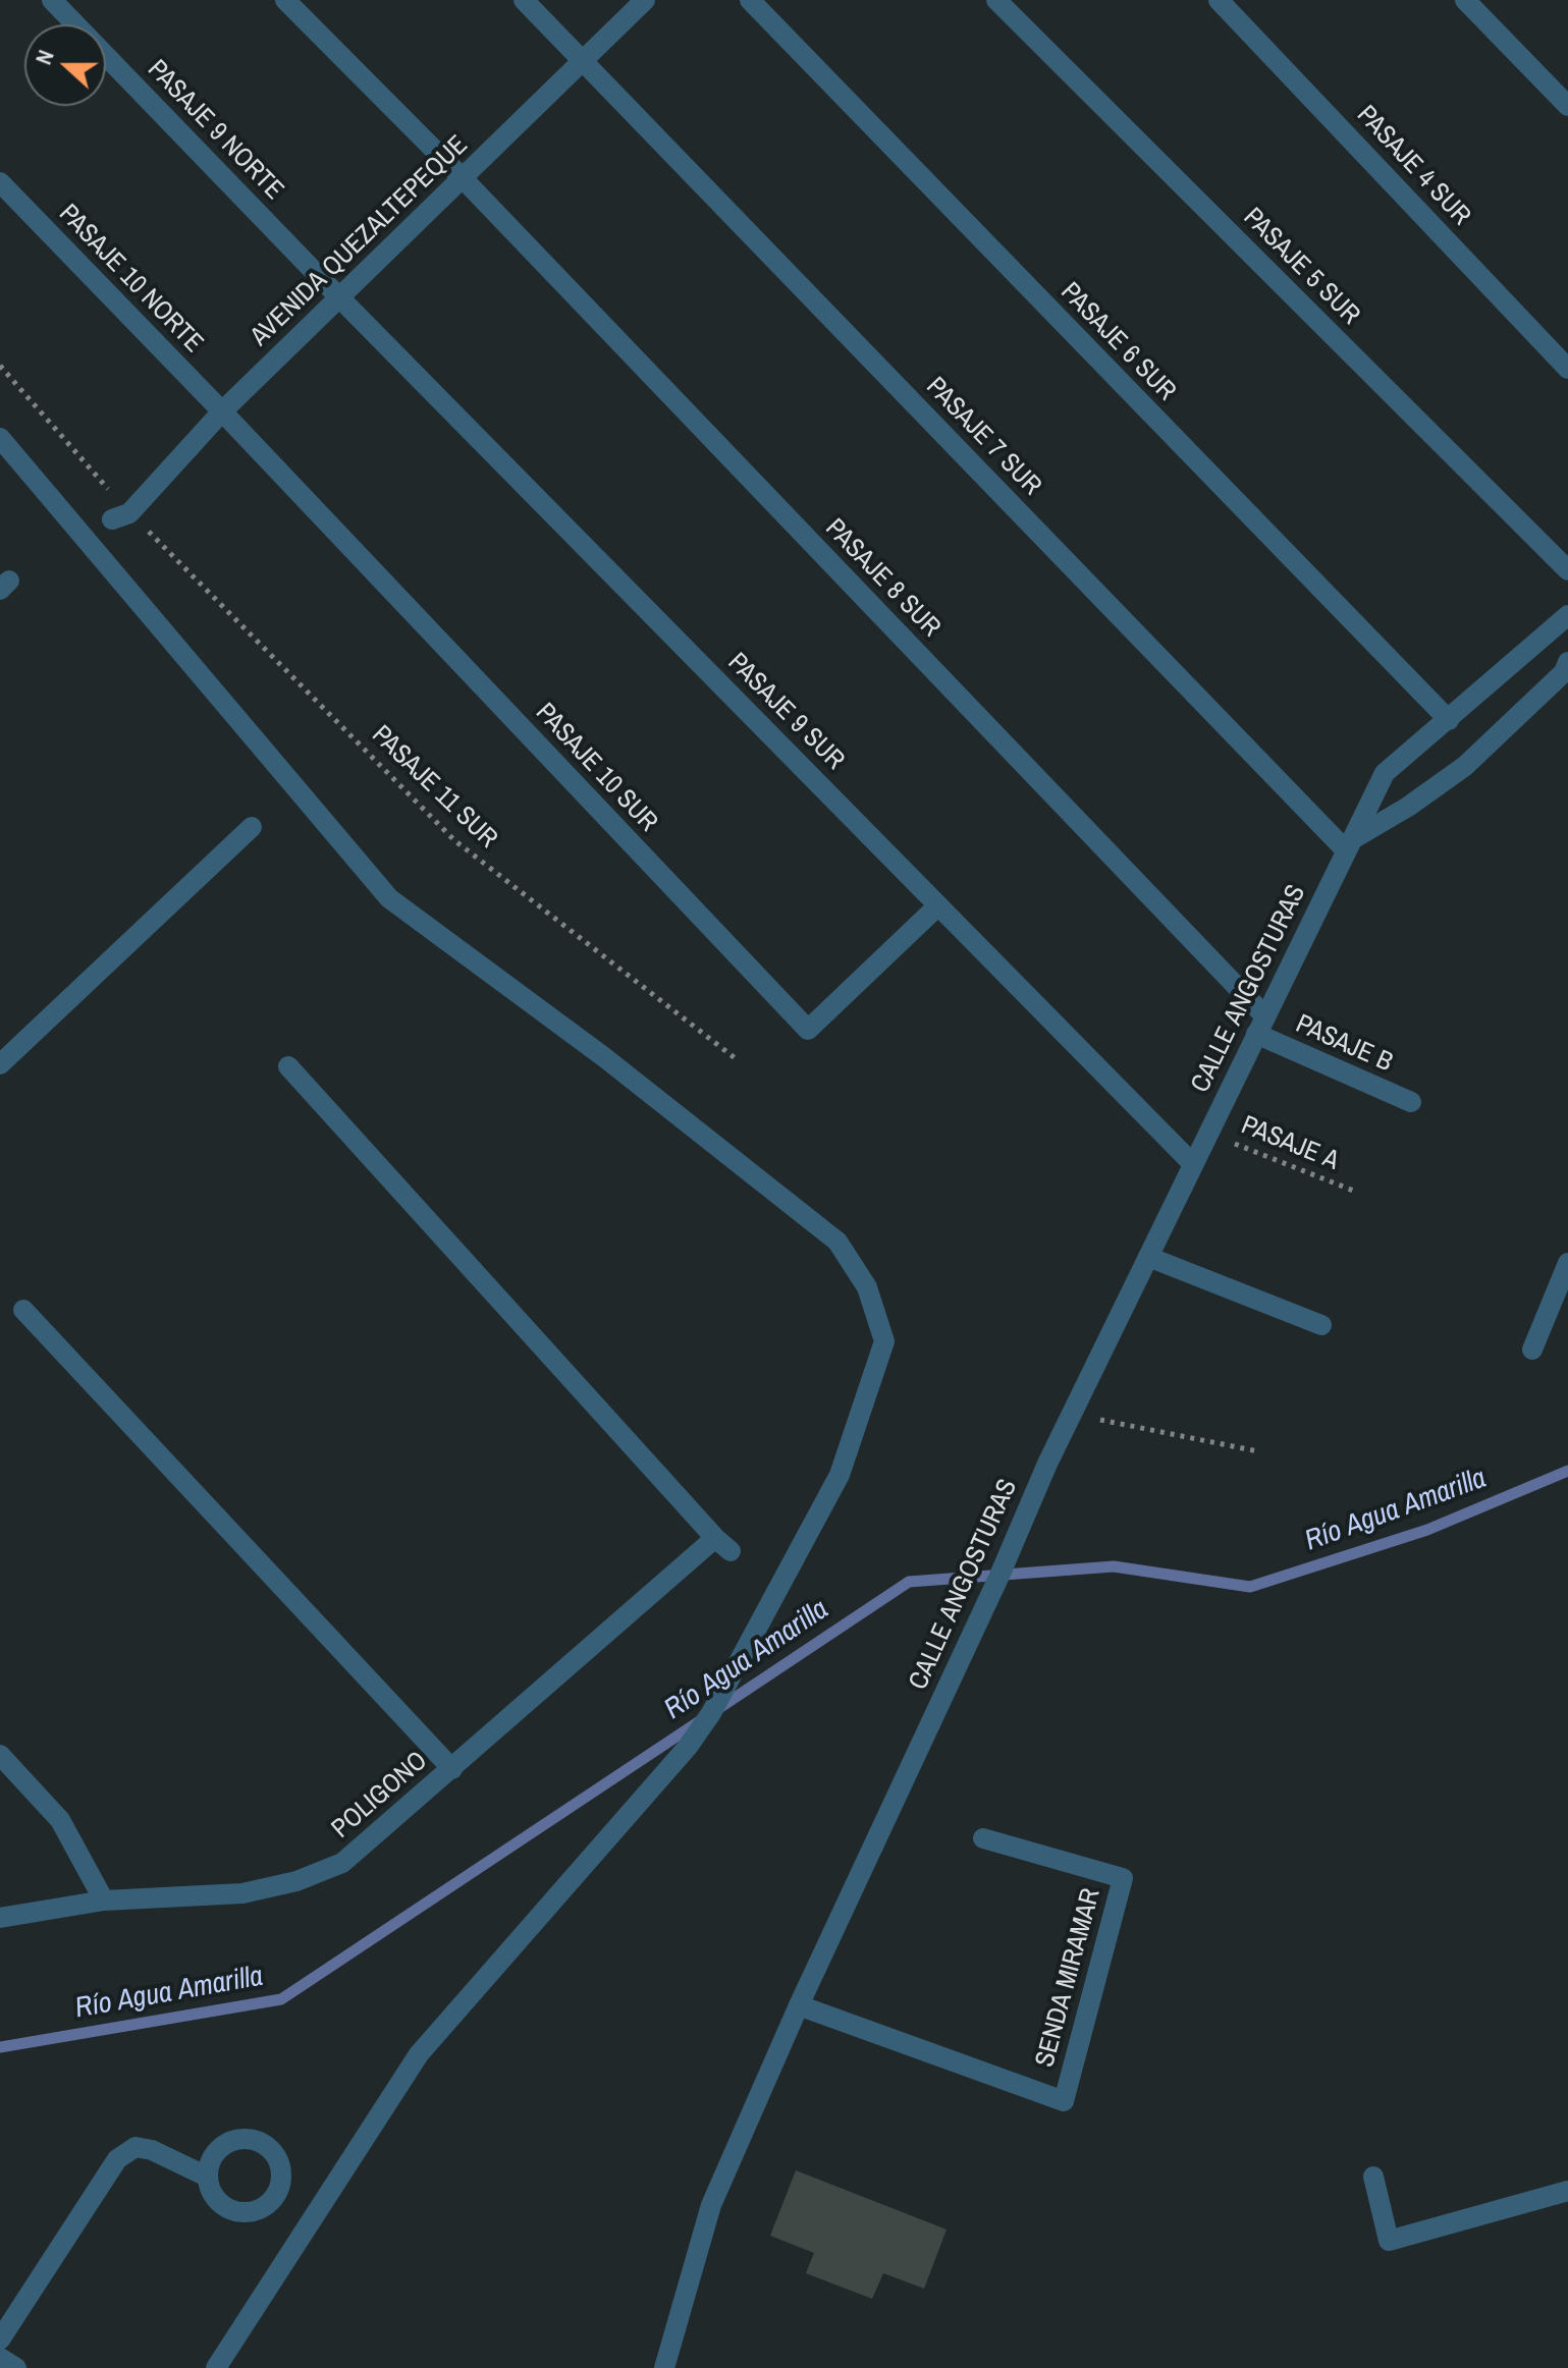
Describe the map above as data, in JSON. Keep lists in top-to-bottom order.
{
  "streets": {
    "street": [
      "PASAJE 9 NORTE",
      "PASAJE 4 SUR",
      "AVENIDA QUEZALTEPEQUE",
      "PASAJE 5 SUR",
      "PASAJE 10 NORTE",
      "PASAJE 6 SUR",
      "PASAJE 7 SUR",
      "PASAJE 8 SUR",
      "PASAJE 9 SUR",
      "PASAJE 10 SUR",
      "CALLE ANGOSTURAS",
      "PASAJE B",
      "POLIGONO",
      "SENDA MIRAMAR"
    ],
    "path": ["PASAJE 11 SUR", "PASAJE A"]
  },
  "crossings": [
    ["PASAJE 9 NORTE", "AVENIDA QUEZALTEPEQUE"],
    ["PASAJE 9 NORTE", "PASAJE 9 SUR"],
    ["AVENIDA QUEZALTEPEQUE", "PASAJE 10 NORTE"],
    ["AVENIDA QUEZALTEPEQUE", "PASAJE 7 SUR"],
    ["AVENIDA QUEZALTEPEQUE", "PASAJE 8 SUR"],
    ["AVENIDA QUEZALTEPEQUE", "PASAJE 9 SUR"],
    ["AVENIDA QUEZALTEPEQUE", "PASAJE 10 SUR"],
    ["AVENIDA QUEZALTEPEQUE", "PASAJE 11 SUR"],
    ["PASAJE 10 NORTE", "PASAJE 10 SUR"],
    ["PASAJE 6 SUR", "CALLE ANGOSTURAS"],
    ["PASAJE 7 SUR", "CALLE ANGOSTURAS"],
    ["PASAJE 8 SUR", "CALLE ANGOSTURAS"],
    ["PASAJE 8 SUR", "PASAJE B"],
    ["PASAJE 9 SUR", "PASAJE 10 SUR"],
    ["PASAJE 9 SUR", "CALLE ANGOSTURAS"],
    ["CALLE ANGOSTURAS", "PASAJE B"],
    ["CALLE ANGOSTURAS", "PASAJE A"],
    ["CALLE ANGOSTURAS", "SENDA MIRAMAR"]
  ],
  "water": ["Río Agua Amarilla"],
  "north": "left"
}
